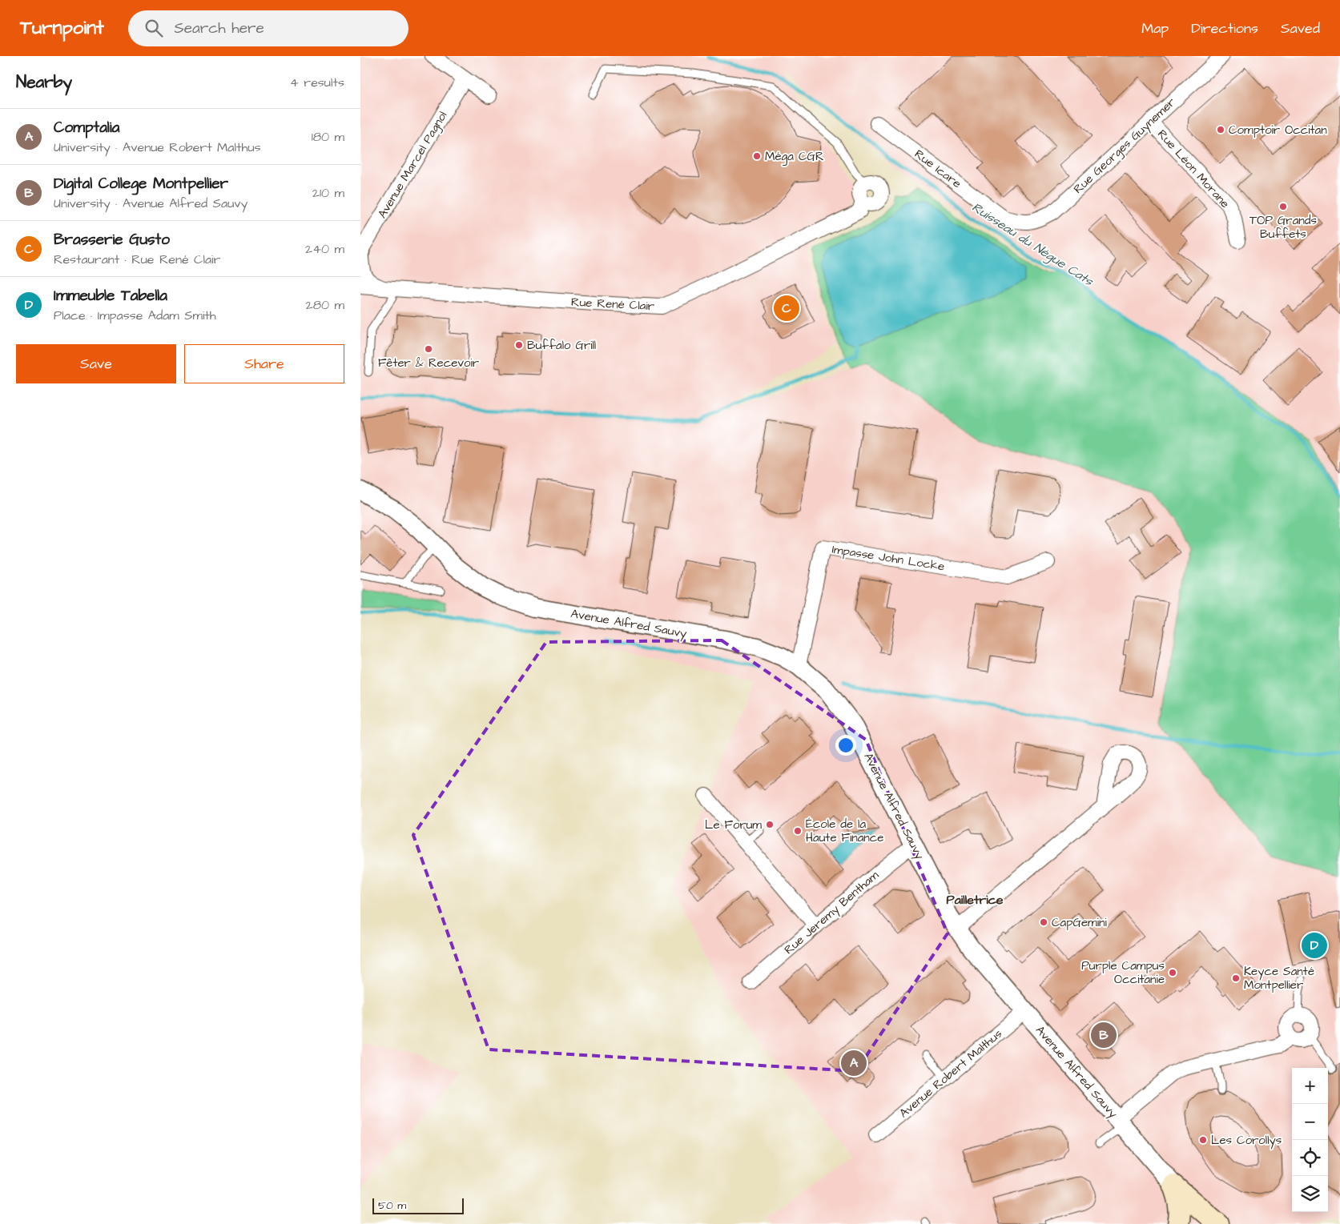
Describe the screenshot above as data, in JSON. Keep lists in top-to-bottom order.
{
  "streets": {
    "street": [
      "Rue Georges Guynemer",
      "Avenue Marcel Pagnol",
      "Rue Icare",
      "Rue Léon Morane",
      "Rue René Clair",
      "Impasse John Locke",
      "Avenue Alfred Sauvy",
      "Rue Jeremy Bentham",
      "Avenue Robert Malthus"
    ]
  },
  "crossings": [
    ["Rue Georges Guynemer", "Rue Icare"],
    ["Rue Georges Guynemer", "Rue Léon Morane"],
    ["Avenue Marcel Pagnol", "Rue René Clair"],
    ["Impasse John Locke", "Avenue Alfred Sauvy"],
    ["Avenue Alfred Sauvy", "Rue Jeremy Bentham"],
    ["Avenue Alfred Sauvy", "Avenue Robert Malthus"]
  ],
  "districts": ["Pailletrice"],
  "water": ["Ruisseau du Nègue Cats"],
  "places": [
    "Comptoir Occitan",
    "Méga CGR",
    "TOP Grands Buffets",
    "Buffalo Grill",
    "Fêter & Recevoir",
    "Le Forum",
    "École de la Haute Finance",
    "CapGemini",
    "Purple Campus Occitanie",
    "Keyce Santé Montpellier",
    "Les Corollys"
  ],
  "scale_bar": "50 m",
  "page": {
    "header": "Turnpoint",
    "search": "Search here",
    "nav": ["Map", "Directions", "Saved"],
    "heading": ["Nearby", "4 results"],
    "list": [
      {
        "mark": "A",
        "name": "Comptalia",
        "note": "University · Avenue Robert Malthus",
        "value": "180 m"
      },
      {
        "mark": "B",
        "name": "Digital College Montpellier",
        "note": "University · Avenue Alfred Sauvy",
        "value": "210 m"
      },
      {
        "mark": "C",
        "name": "Brasserie Gusto",
        "note": "Restaurant · Rue René Clair",
        "value": "240 m"
      },
      {
        "mark": "D",
        "name": "Immeuble Tabella",
        "note": "Place · Impasse Adam Smith",
        "value": "280 m"
      }
    ],
    "pins": [
      "C",
      "D",
      "B",
      "A"
    ],
    "buttons": ["Save", "Share"],
    "map_buttons": ["+", "−"],
    "scale": "50 m"
  }
}
